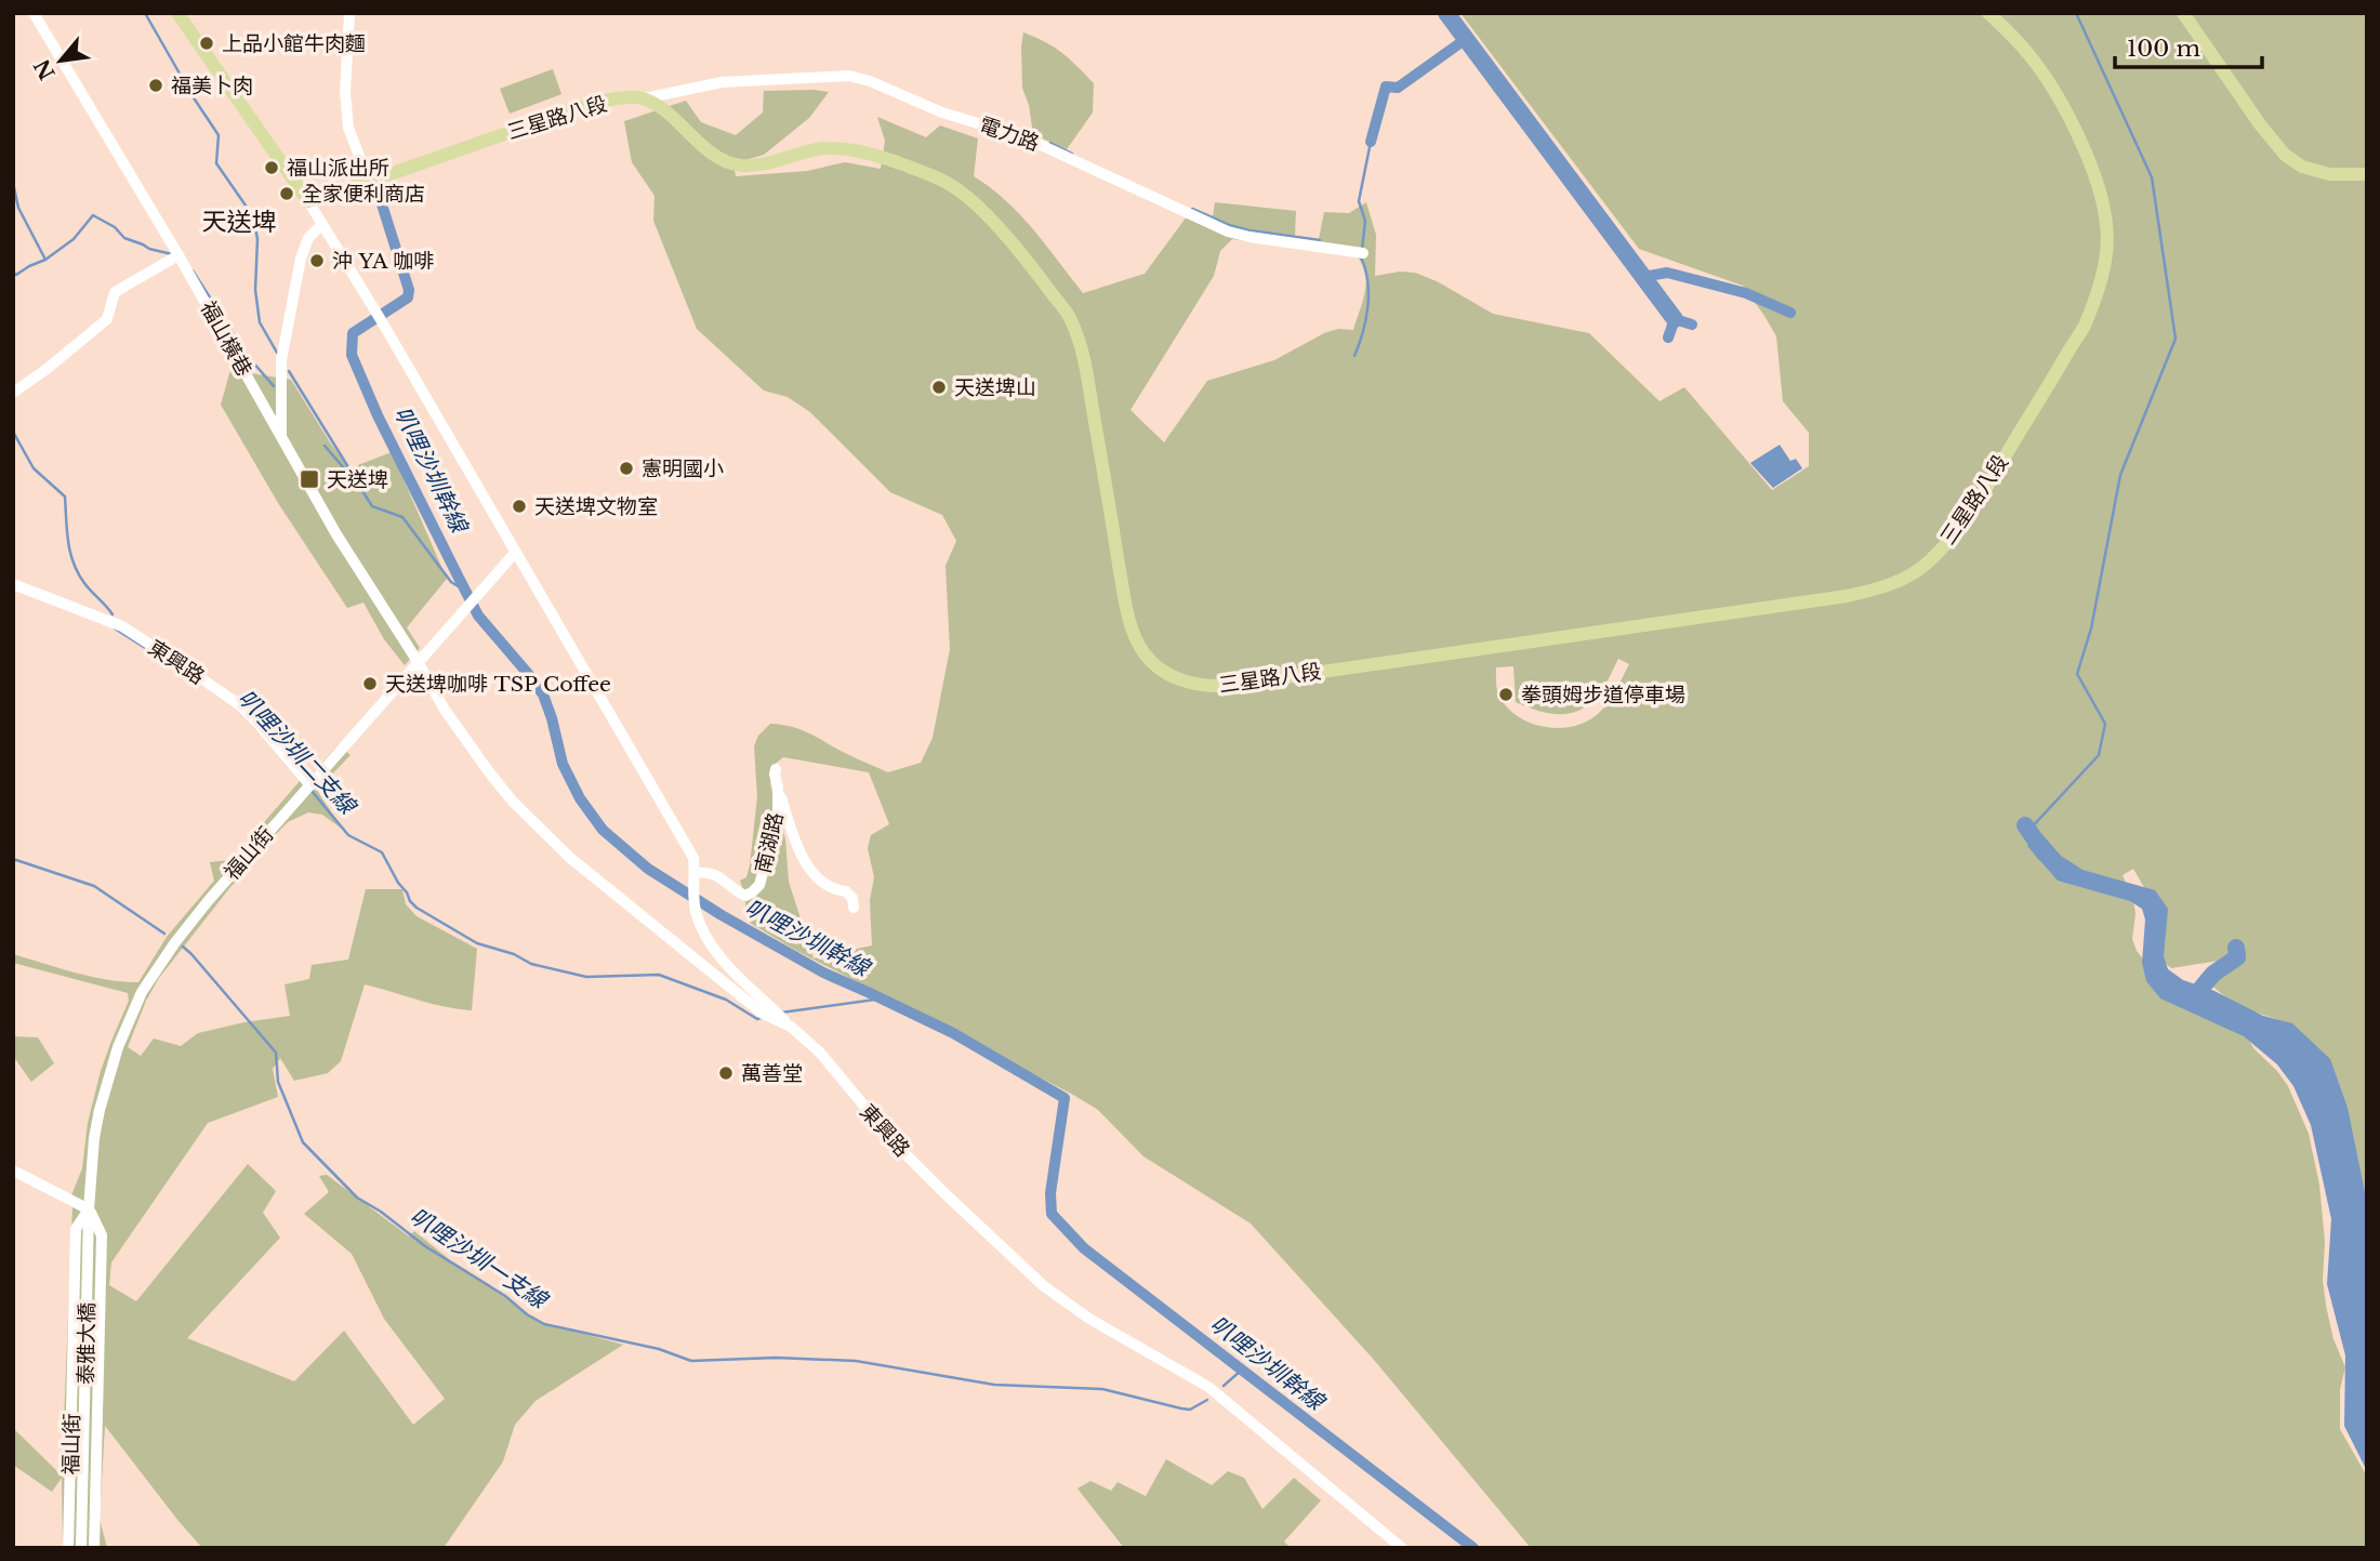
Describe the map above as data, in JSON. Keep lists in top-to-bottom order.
{
  "streets": {
    "main road": ["三星路八段"],
    "street": [
      "電力路",
      "福山橫巷",
      "東興路",
      "南湖路",
      "福山街",
      "泰雅大橋"
    ]
  },
  "crossings": [
    ["三星路八段", "電力路"],
    ["福山橫巷", "東興路"],
    ["福山橫巷", "福山街"],
    ["東興路", "福山街"],
    ["福山街", "泰雅大橋"]
  ],
  "districts": ["天送埤"],
  "water": ["叭哩沙圳幹線", "叭哩沙圳二支線", "叭哩沙圳一支線"],
  "places": {
    "other": [
      "上品小館牛肉麵",
      "福美卜肉",
      "福山派出所",
      "全家便利商店",
      "沖 YA 咖啡",
      "天送埤山",
      "憲明國小",
      "天送埤文物室",
      "天送埤咖啡 TSP Coffee",
      "拳頭姆步道停車場",
      "萬善堂"
    ],
    "transit": ["天送埤"]
  },
  "scale_bar": "100 m",
  "north": "bottom left"
}
